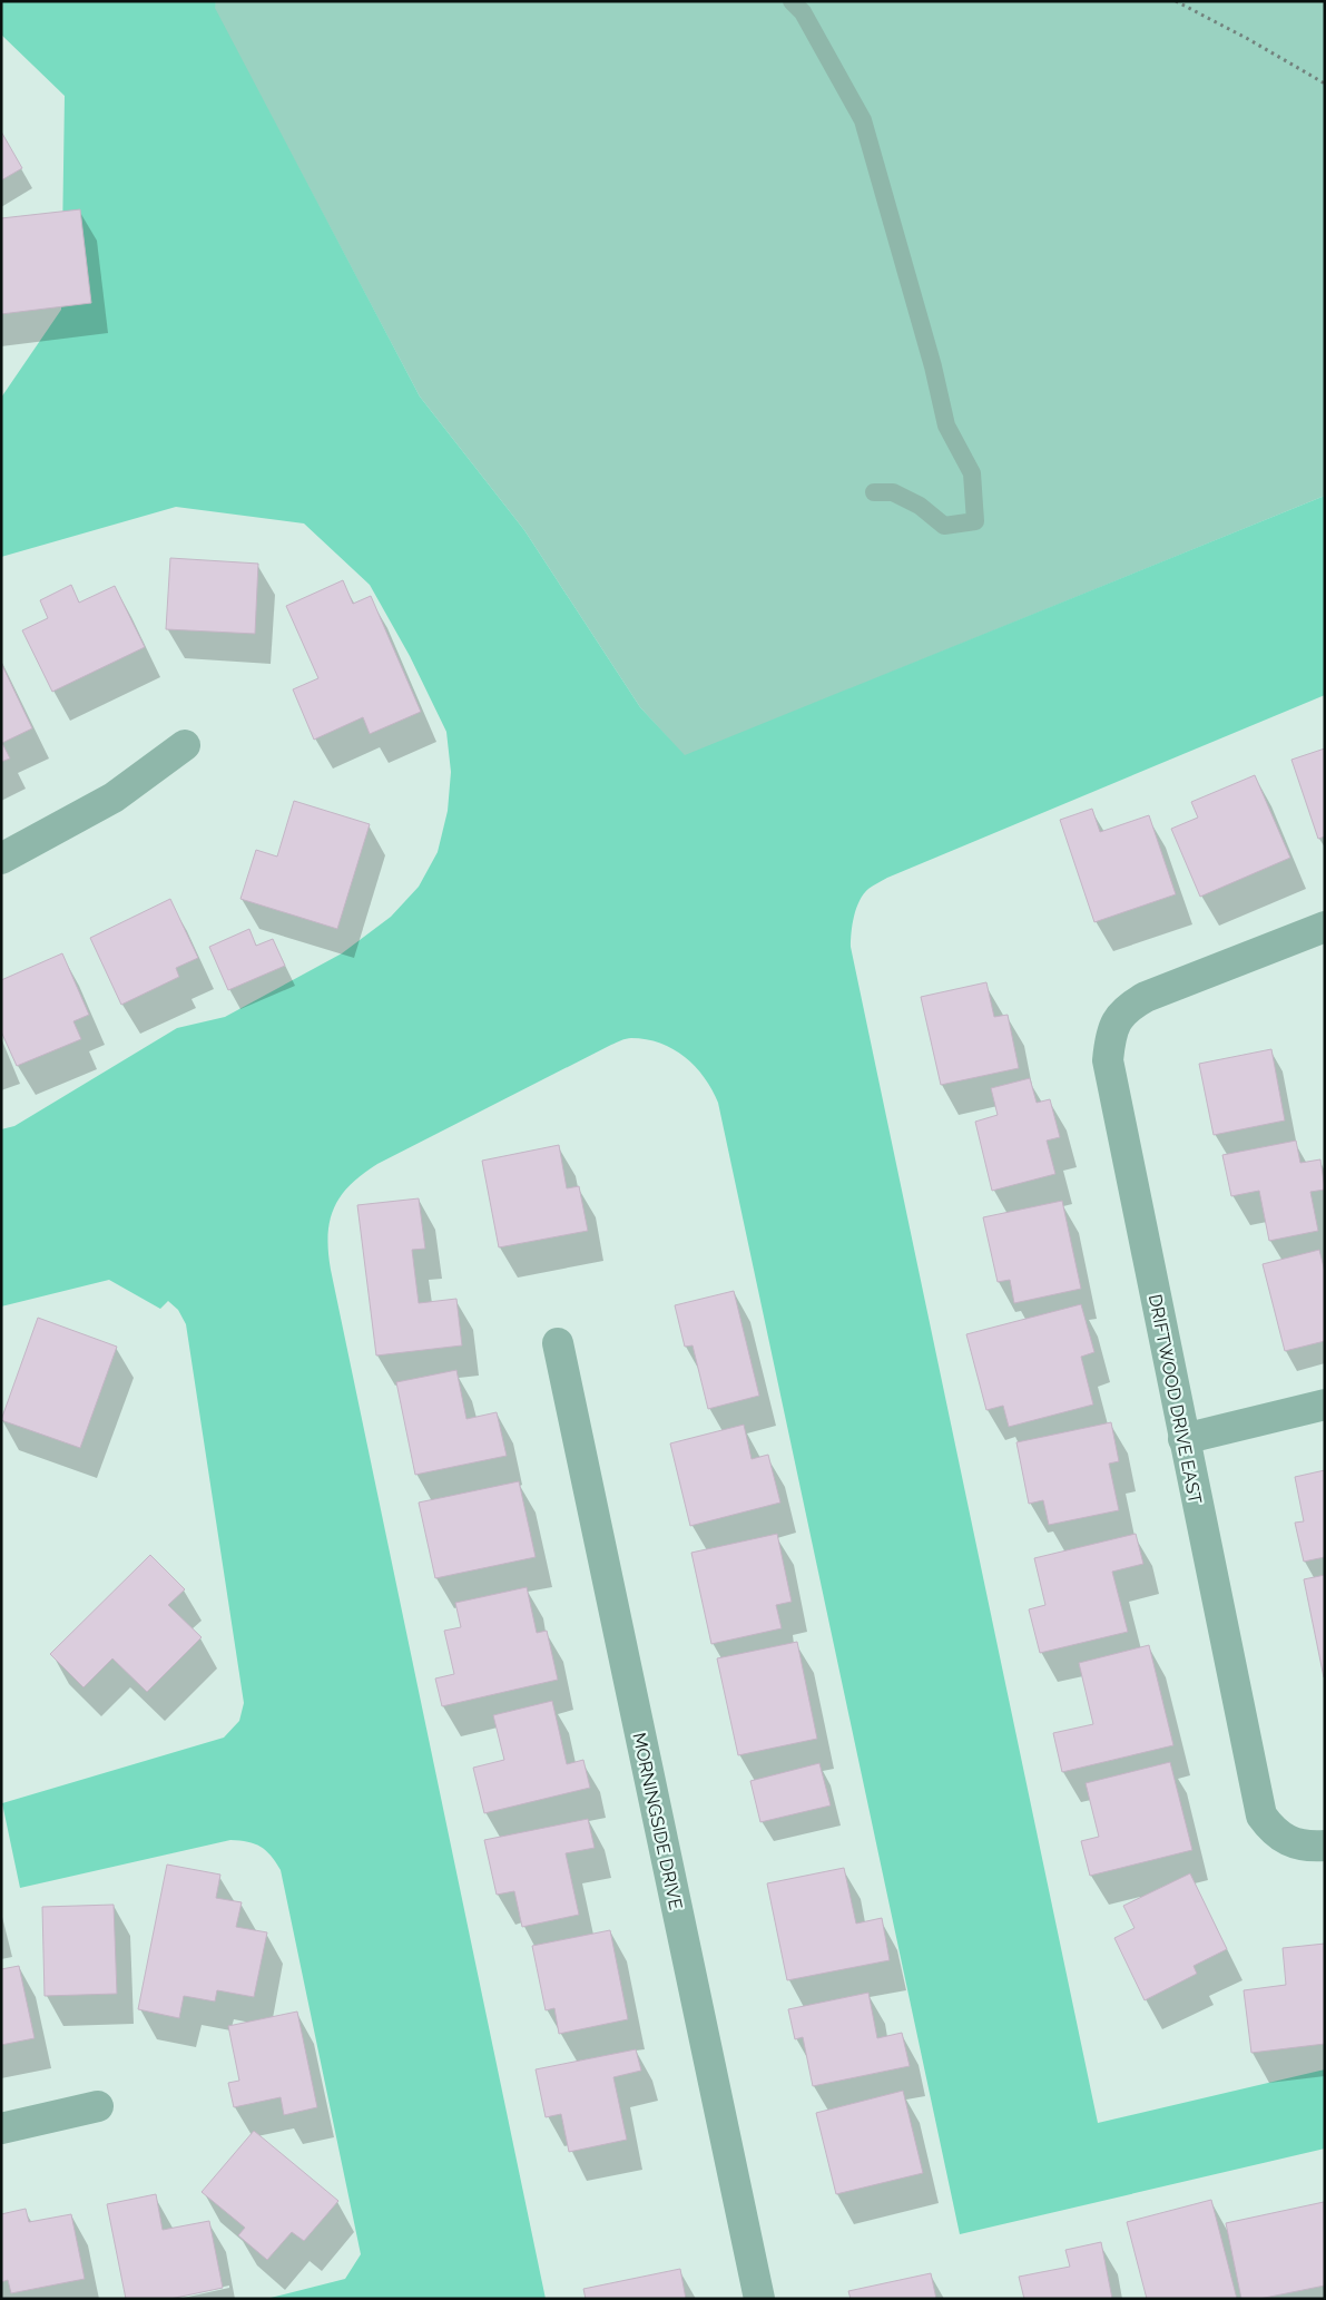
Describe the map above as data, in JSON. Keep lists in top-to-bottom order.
{
  "streets": {
    "street": ["DRIFTWOOD DRIVE EAST", "MORNINGSIDE DRIVE"]
  }
}
